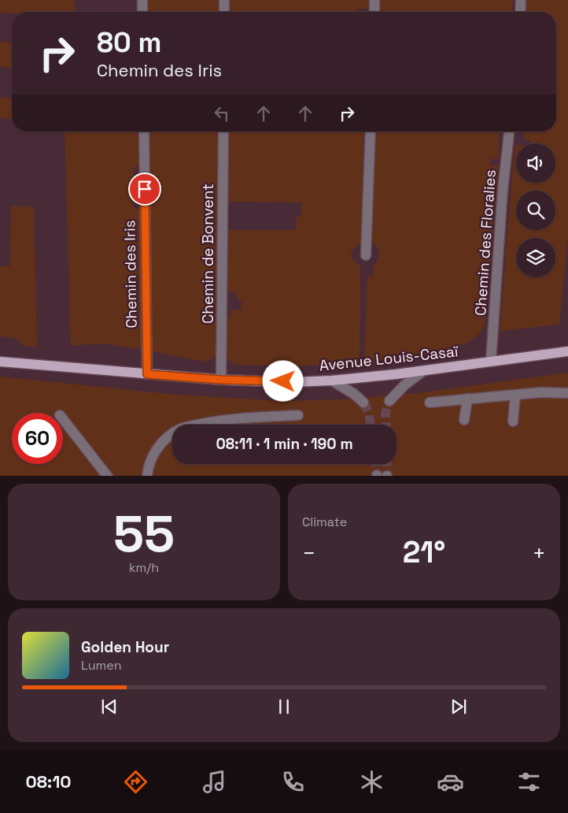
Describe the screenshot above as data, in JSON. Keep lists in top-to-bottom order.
{
  "streets": {
    "main road": ["Avenue Louis-Casaï"],
    "street": ["Chemin des Floralies", "Chemin de Bonvent", "Chemin des Iris"]
  },
  "crossings": [
    ["Chemin des Floralies", "Avenue Louis-Casaï"],
    ["Chemin de Bonvent", "Avenue Louis-Casaï"],
    ["Chemin des Iris", "Avenue Louis-Casaï"]
  ],
  "page": {
    "turn": ["80 m", "Chemin des Iris"],
    "limit": "60",
    "trip": "08:11 · 1 min · 190 m",
    "tile": [
      ["55", "km/h"],
      "Climate"
    ],
    "heat": ["−", "21°", "+"],
    "song": ["Golden Hour", "Lumen"],
    "tabs": "08:10"
  }
}
